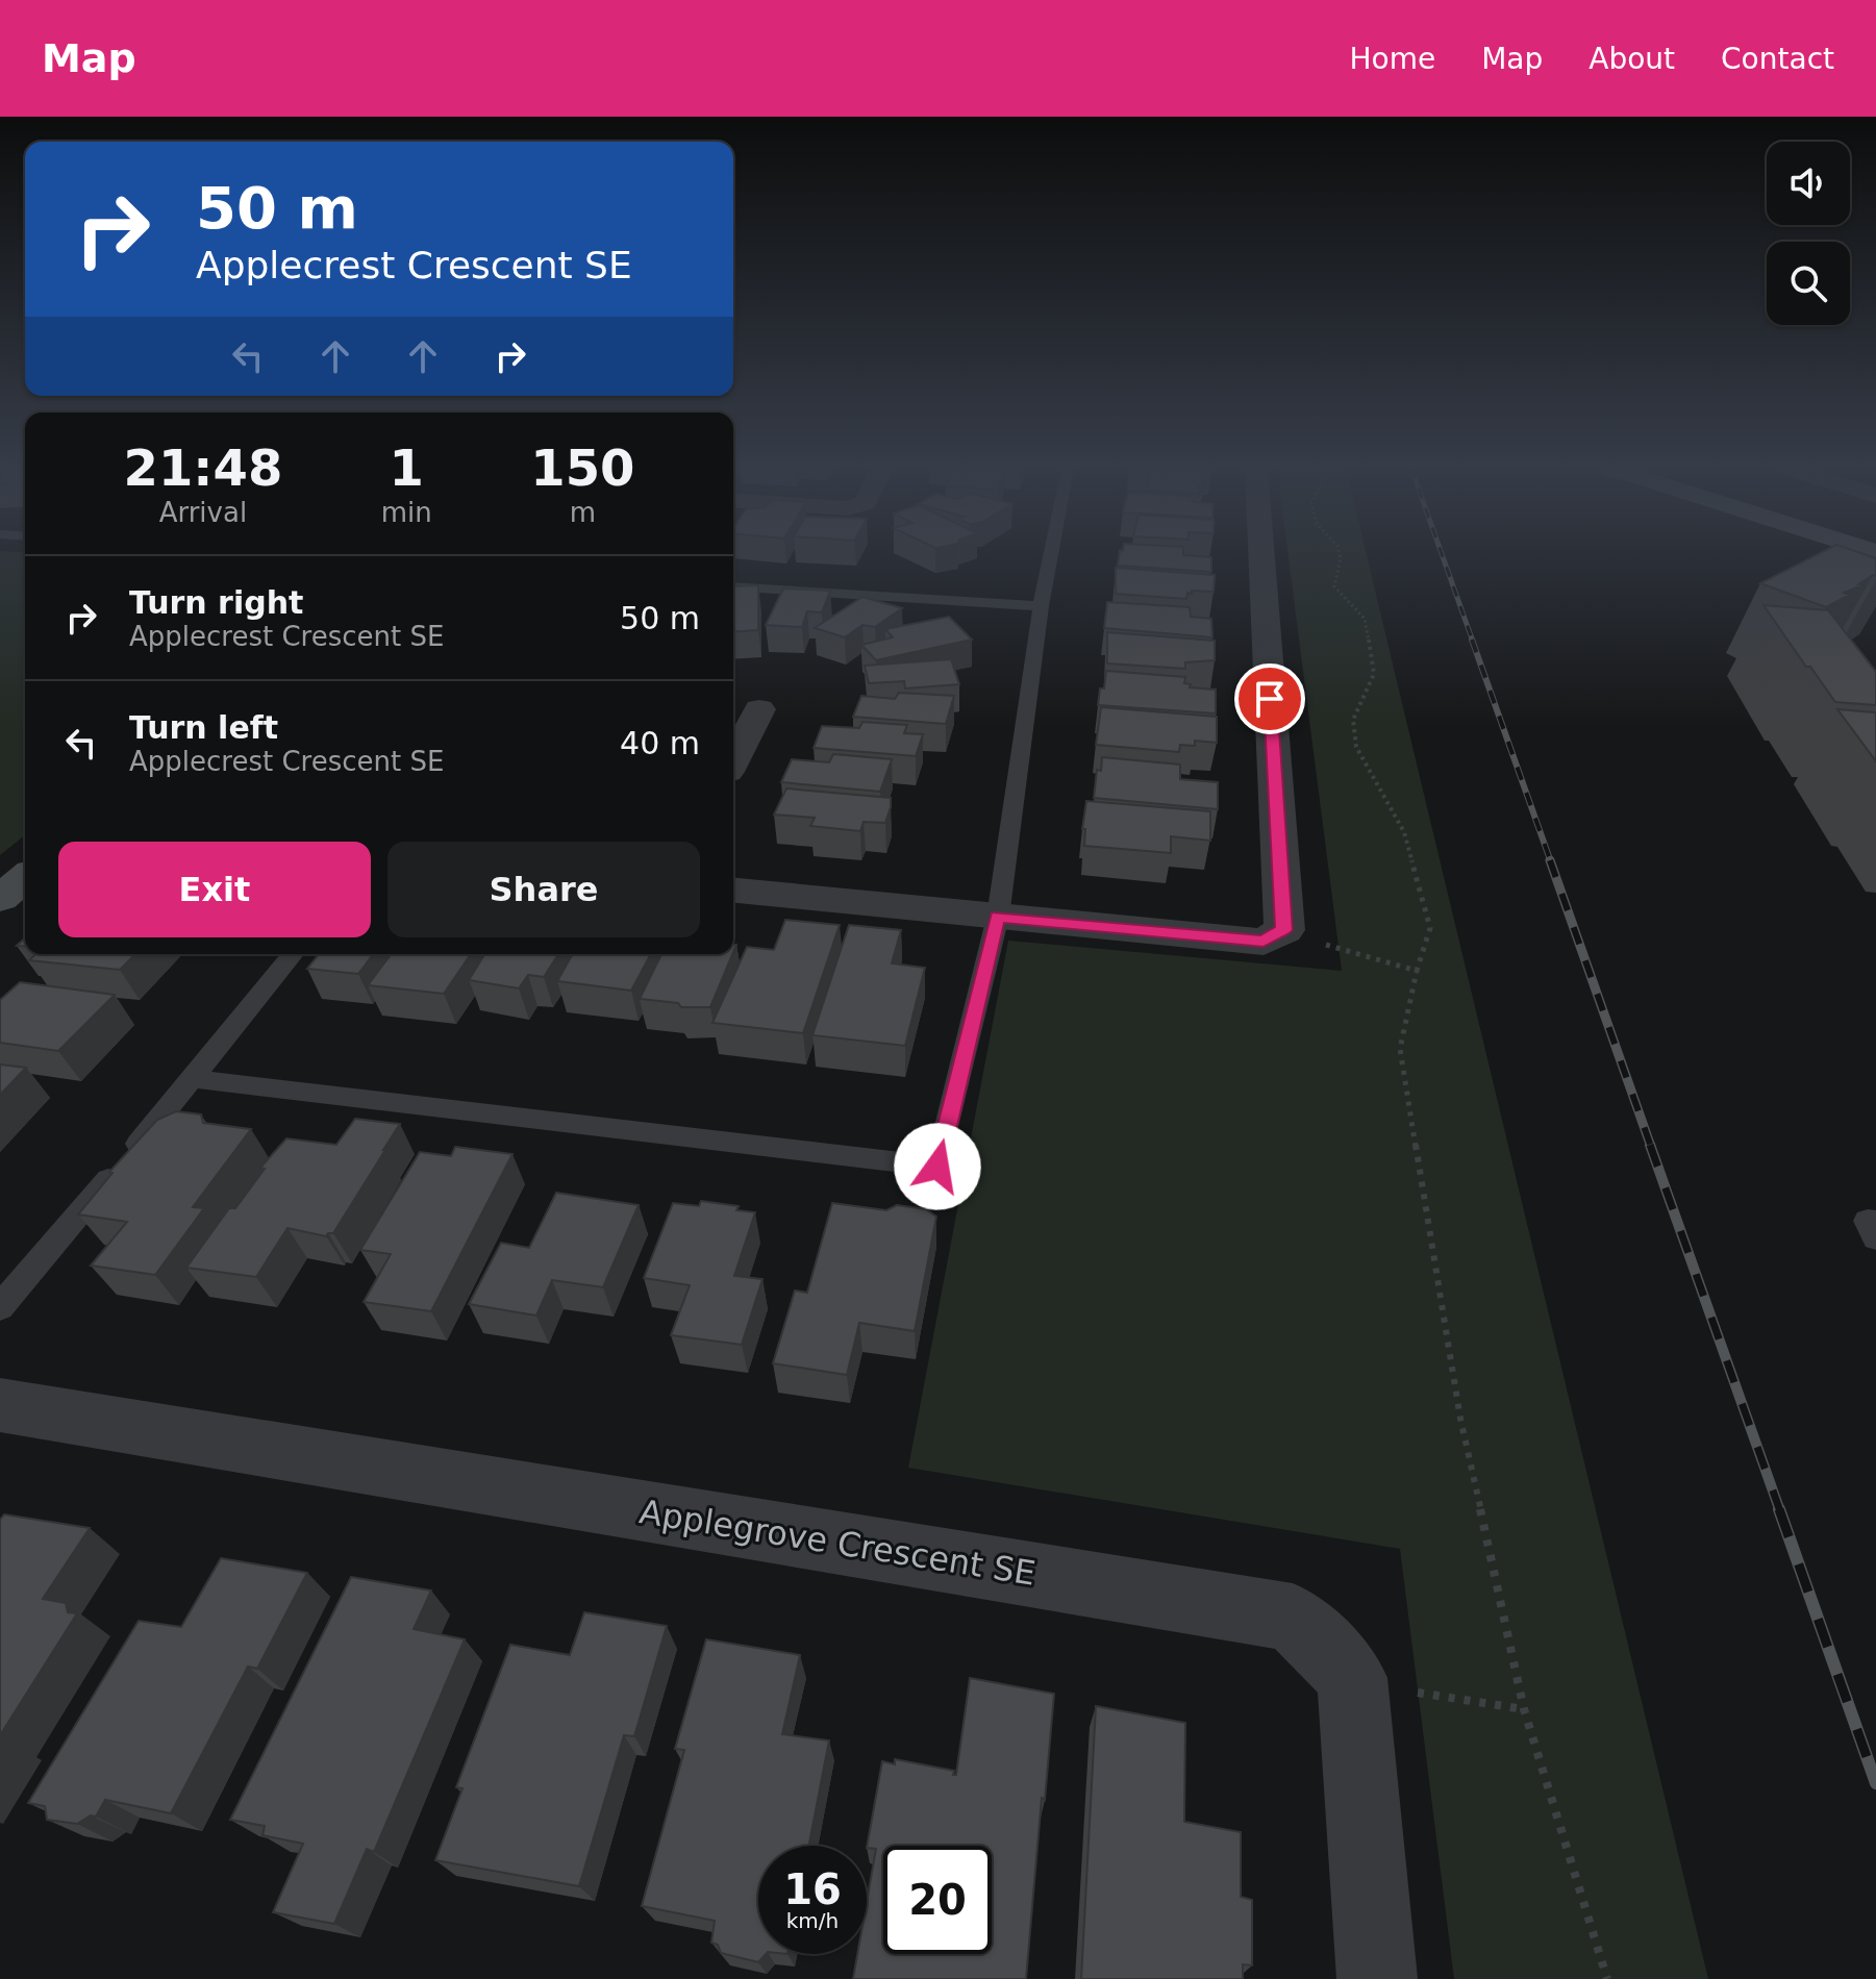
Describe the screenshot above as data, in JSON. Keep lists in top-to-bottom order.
{
  "streets": {
    "street": ["Applegrove Crescent SE"]
  },
  "page": {
    "header": "Map",
    "nav": [
      "Home",
      "Map",
      "About",
      "Contact"
    ],
    "turn": ["50 m", "Applecrest Crescent SE"],
    "eta": [
      "21:48",
      "Arrival",
      "1",
      "min",
      "150",
      "m"
    ],
    "list": [
      {
        "name": "Turn right",
        "note": "Applecrest Crescent SE",
        "value": "50 m"
      },
      {
        "name": "Turn left",
        "note": "Applecrest Crescent SE",
        "value": "40 m"
      }
    ],
    "buttons": ["Exit", "Share"],
    "speed": "16 km/h",
    "limit": "20"
  }
}
